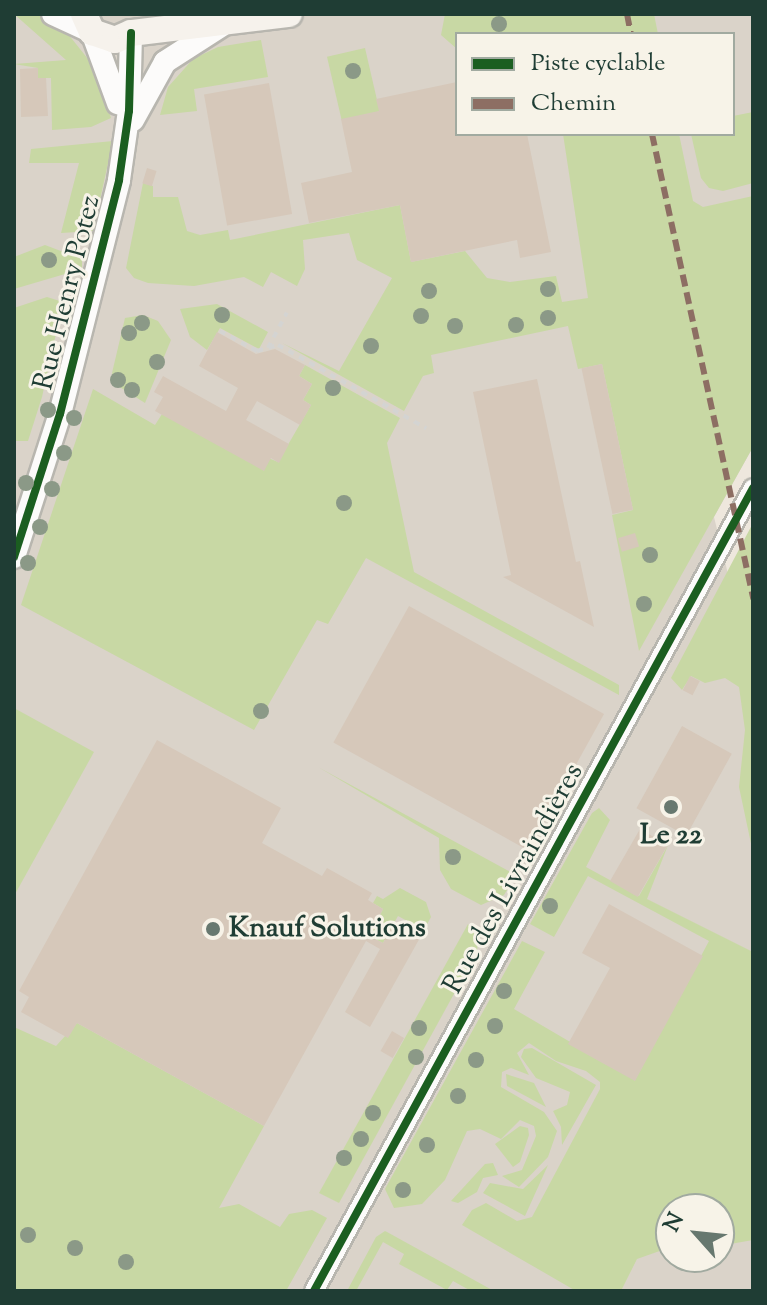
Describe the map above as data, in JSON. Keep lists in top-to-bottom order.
{
  "streets": {
    "street": ["Rue Henry Potez", "Rue des Livraindières"]
  },
  "places": ["Le 22", "Knauf Solutions"],
  "legend": ["Piste cyclable", "Chemin"],
  "north": "top left"
}
